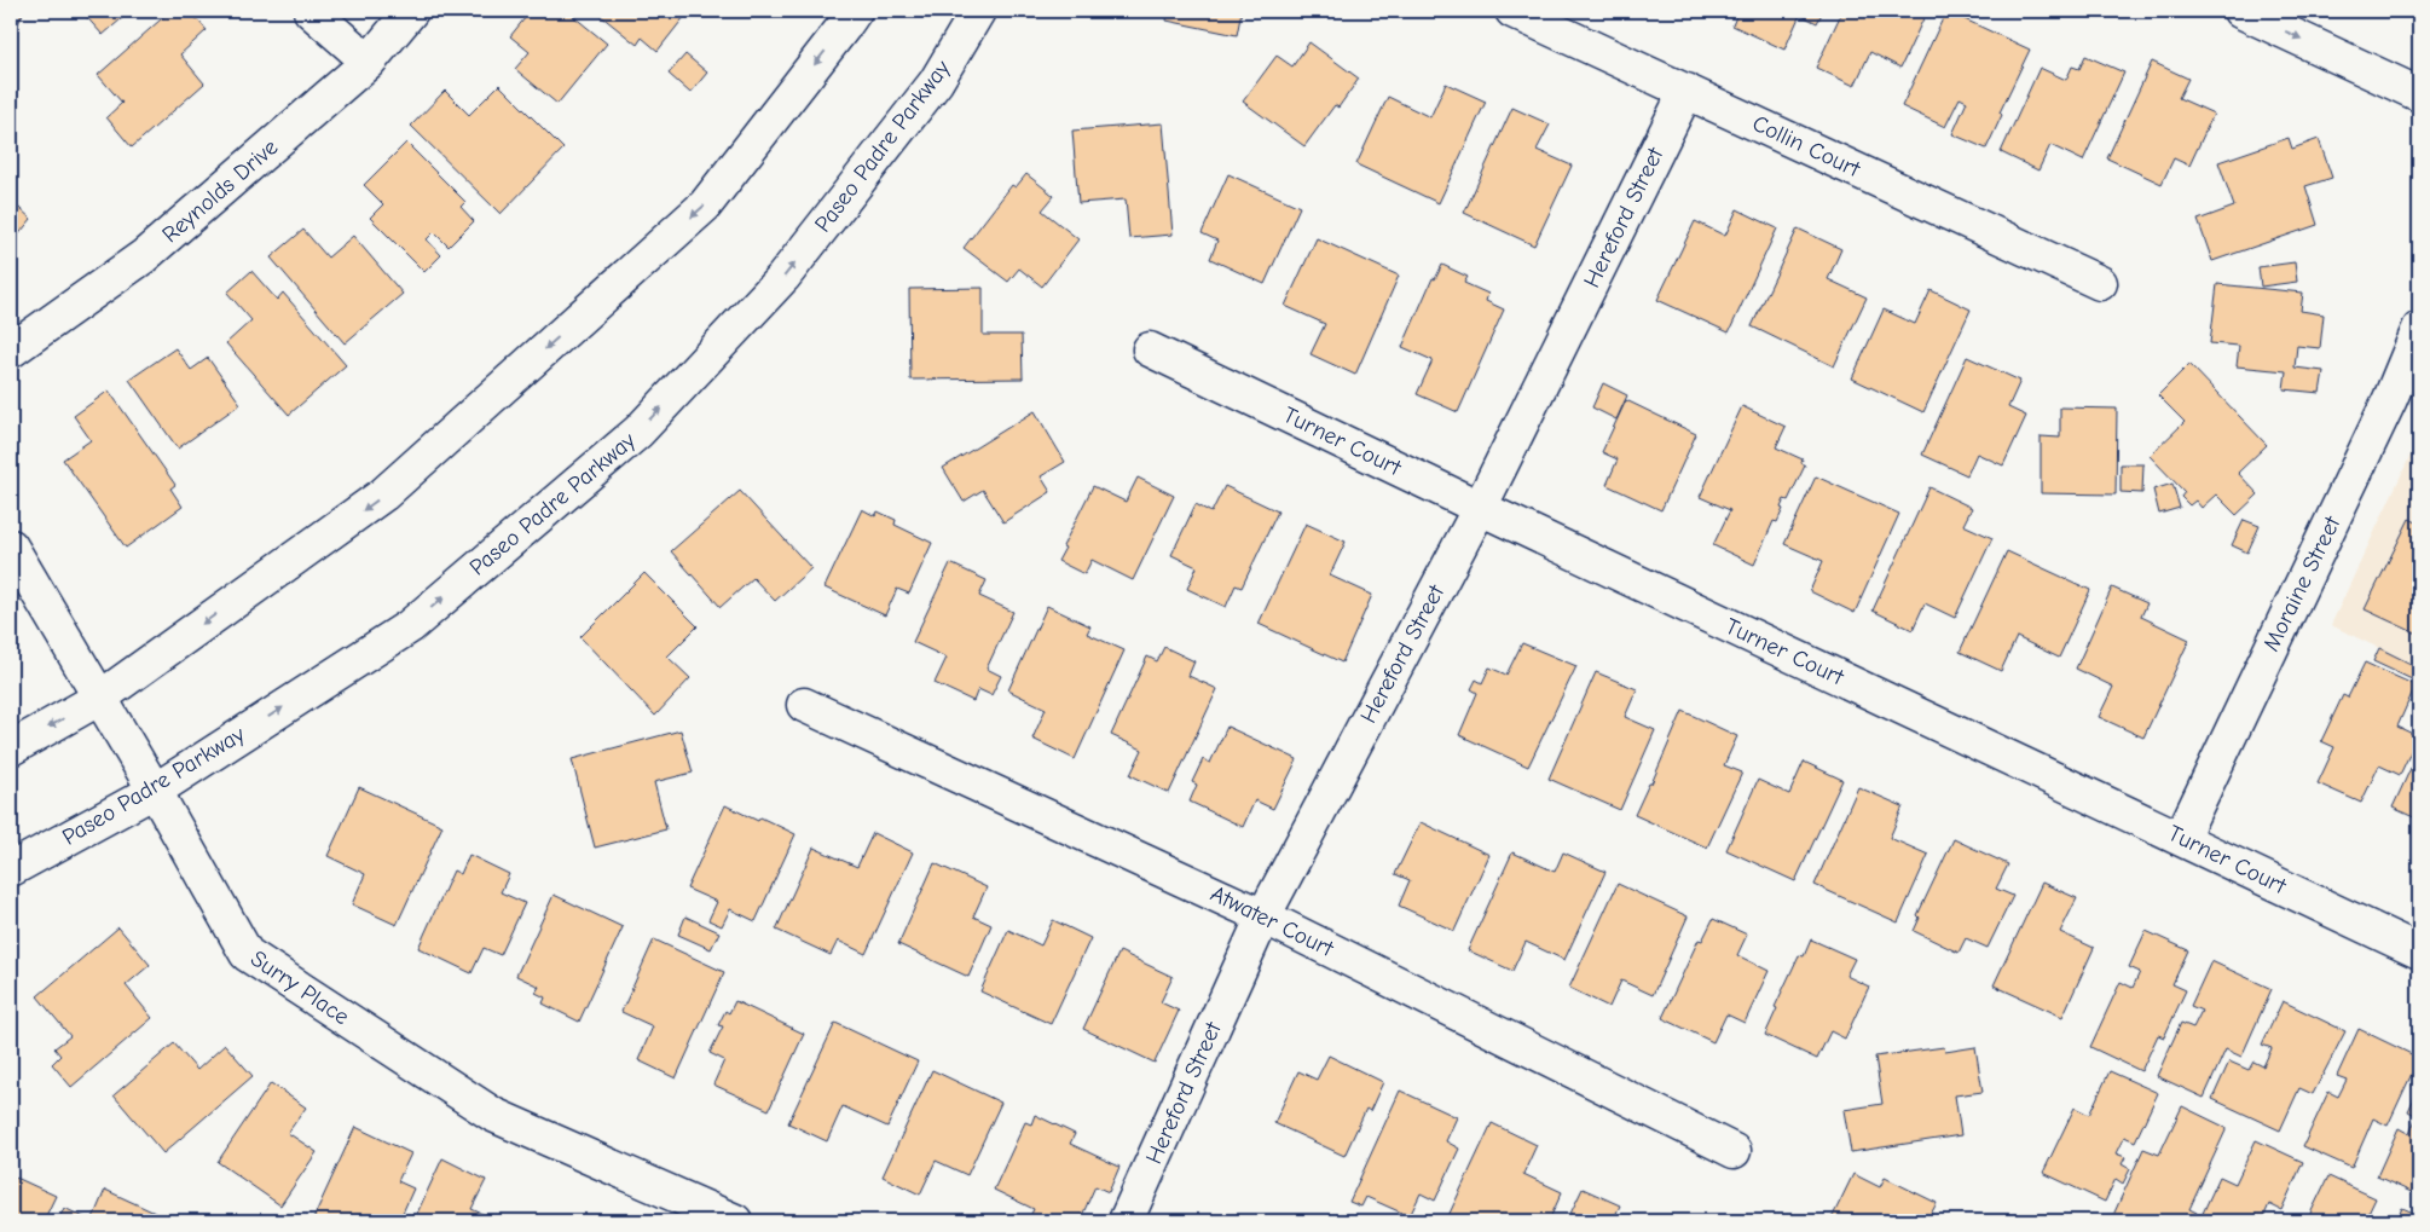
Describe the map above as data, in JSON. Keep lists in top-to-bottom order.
{
  "streets": {
    "street": [
      "Paseo Padre Parkway",
      "Collin Court",
      "Reynolds Drive",
      "Hereford Street",
      "Turner Court",
      "Moraine Street",
      "Atwater Court",
      "Surry Place"
    ]
  },
  "crossings": [
    ["Paseo Padre Parkway", "Surry Place"],
    ["Collin Court", "Hereford Street"],
    ["Hereford Street", "Turner Court"],
    ["Hereford Street", "Atwater Court"],
    ["Turner Court", "Moraine Street"]
  ]
}
